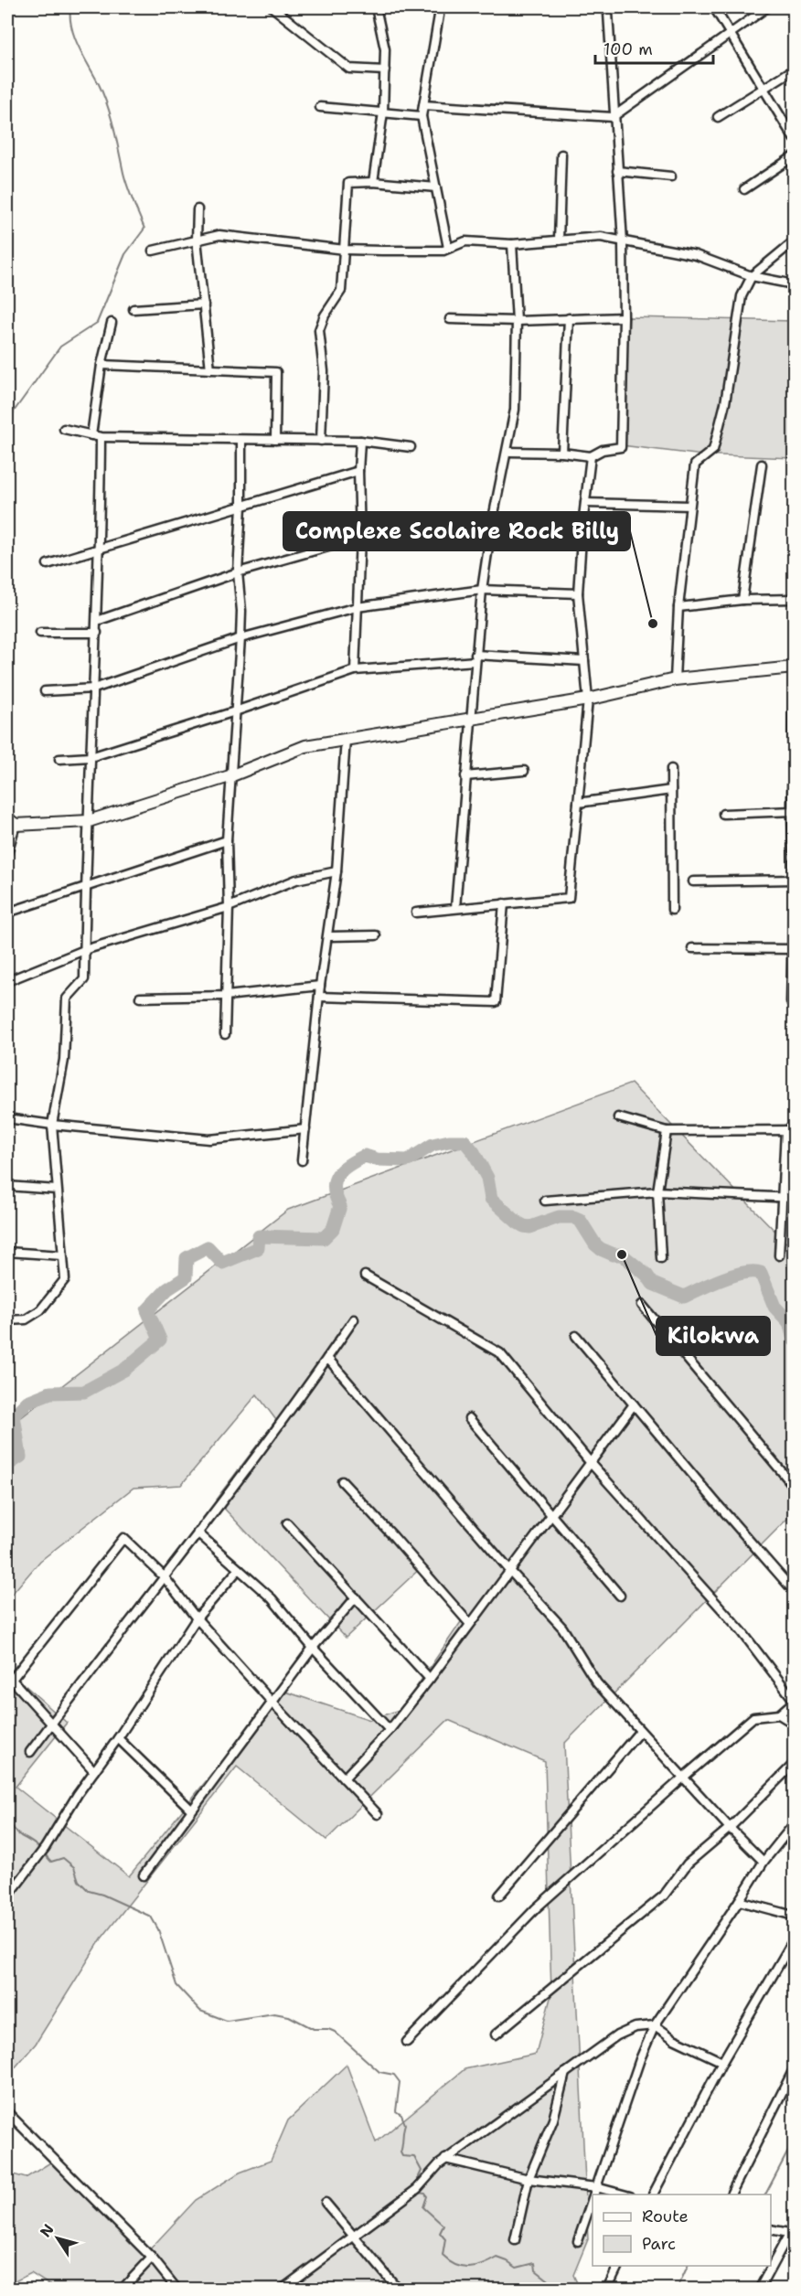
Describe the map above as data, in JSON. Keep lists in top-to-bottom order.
{
  "places": ["Complexe Scolaire Rock Billy", "Kilokwa"],
  "legend": ["Route", "Parc"],
  "scale_bar": "100 m",
  "north": "top left"
}
